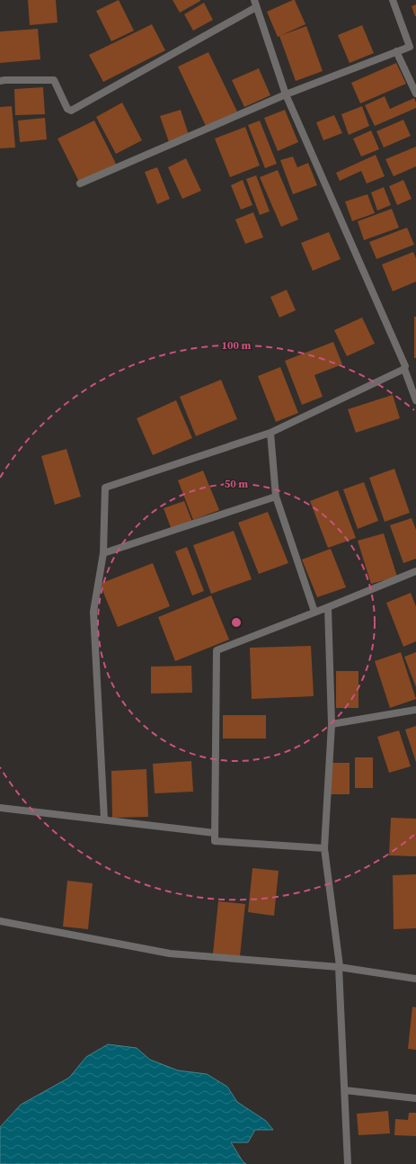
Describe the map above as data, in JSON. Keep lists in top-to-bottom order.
{
  "rings": ["100 m", "50 m"]
}
